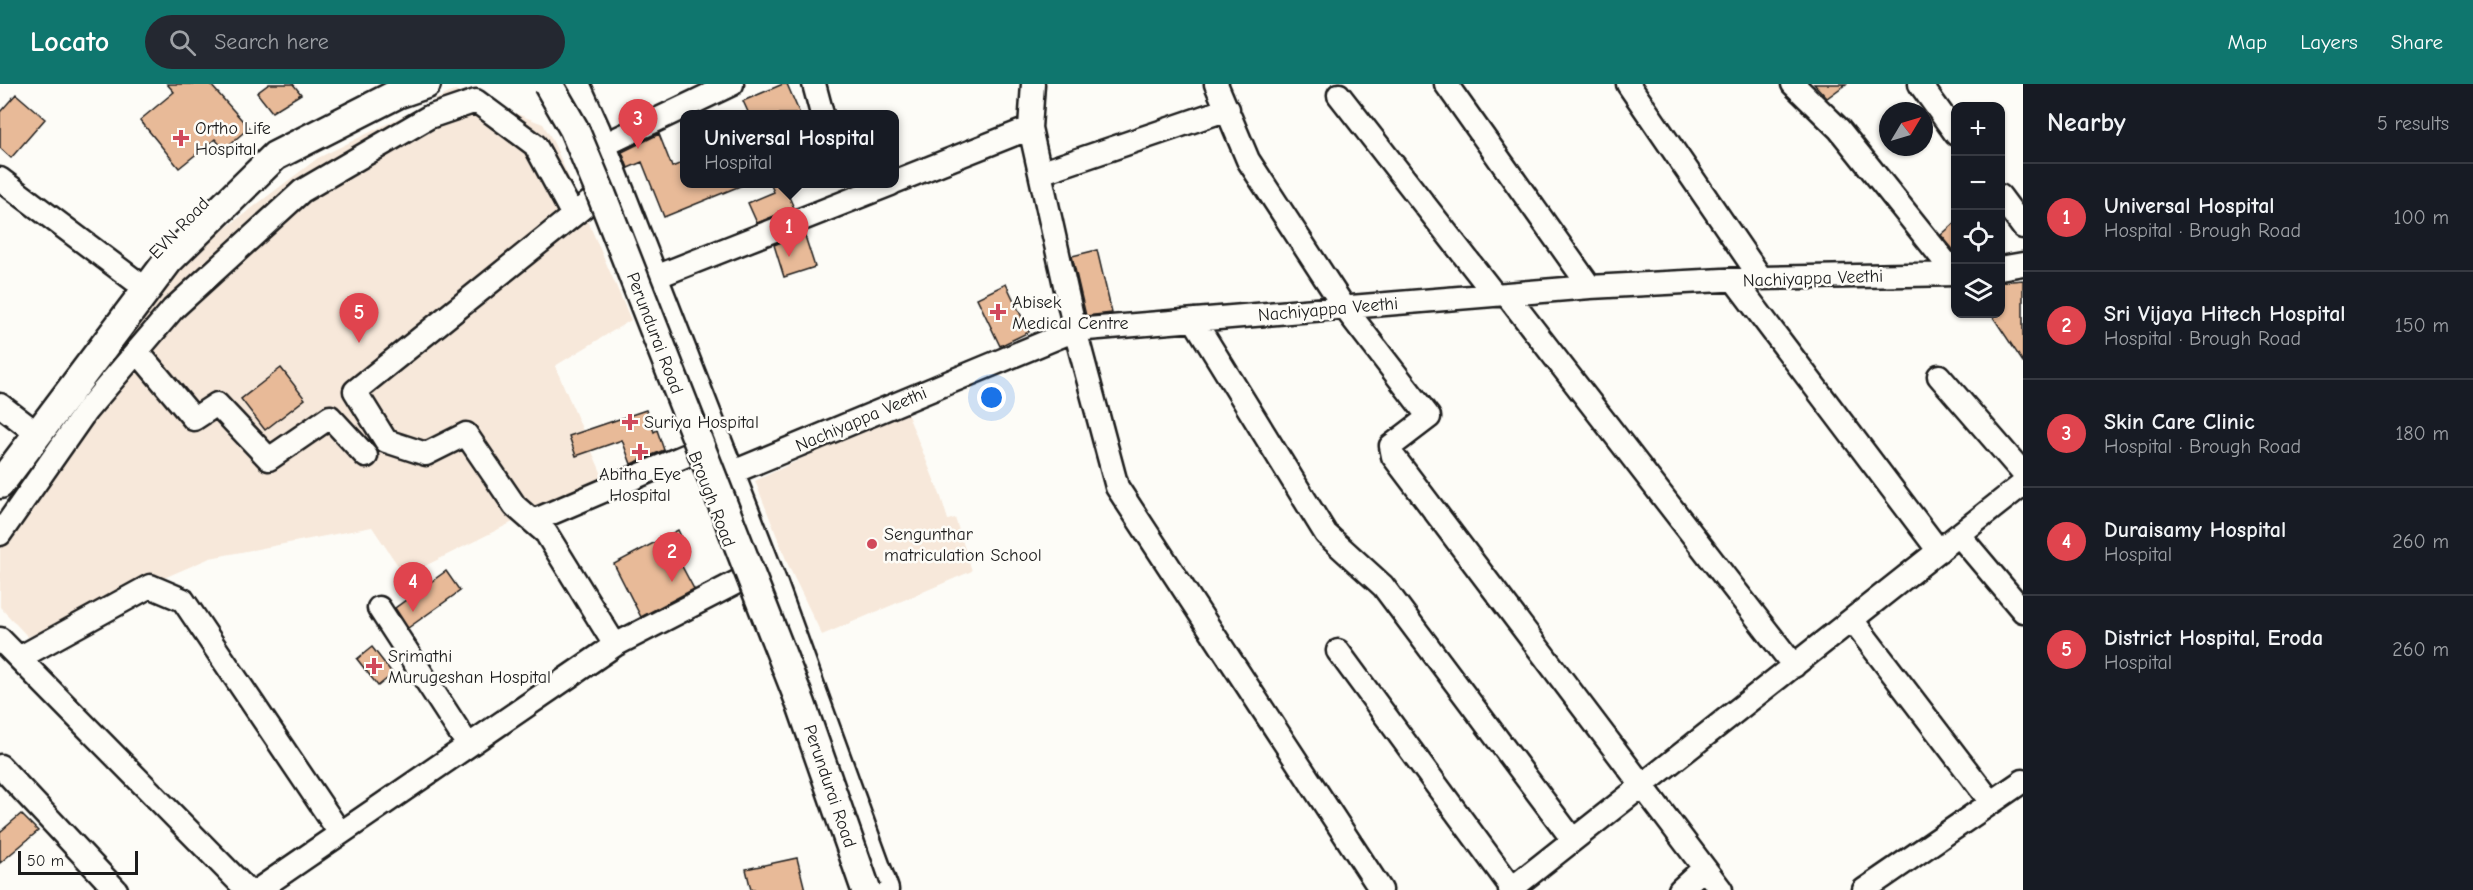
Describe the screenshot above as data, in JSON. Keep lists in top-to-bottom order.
{
  "streets": {
    "main road": ["EVN Road", "Perundurai Road", "Brough Road"],
    "street": ["Nachiyappa Veethi"]
  },
  "crossings": [
    ["Nachiyappa Veethi", "Brough Road"],
    ["Perundurai Road", "Brough Road"]
  ],
  "places": {
    "health": [
      "Ortho Life Hospital",
      "Abisek Medical Centre",
      "Suriya Hospital",
      "Abitha Eye Hospital",
      "Srimathi Murugeshan Hospital"
    ],
    "other": ["Sengunthar matriculation School"]
  },
  "scale_bar": "50 m",
  "north": "top right",
  "page": {
    "header": "Locato",
    "search": "Search here",
    "nav": ["Map", "Layers", "Share"],
    "heading": ["Nearby", "5 results"],
    "pins": [
      "3",
      "1",
      "5",
      "2",
      "4"
    ],
    "map_buttons": ["+", "−"],
    "popup": ["Universal Hospital", "Hospital"],
    "list": [
      {
        "mark": "1",
        "name": "Universal Hospital",
        "note": "Hospital · Brough Road",
        "value": "100 m"
      },
      {
        "mark": "2",
        "name": "Sri Vijaya Hitech Hospital",
        "note": "Hospital · Brough Road",
        "value": "150 m"
      },
      {
        "mark": "3",
        "name": "Skin Care Clinic",
        "note": "Hospital · Brough Road",
        "value": "180 m"
      },
      {
        "mark": "4",
        "name": "Duraisamy Hospital",
        "note": "Hospital",
        "value": "260 m"
      },
      {
        "mark": "5",
        "name": "District Hospital, Eroda",
        "note": "Hospital",
        "value": "260 m"
      }
    ],
    "scale": "50 m"
  }
}
